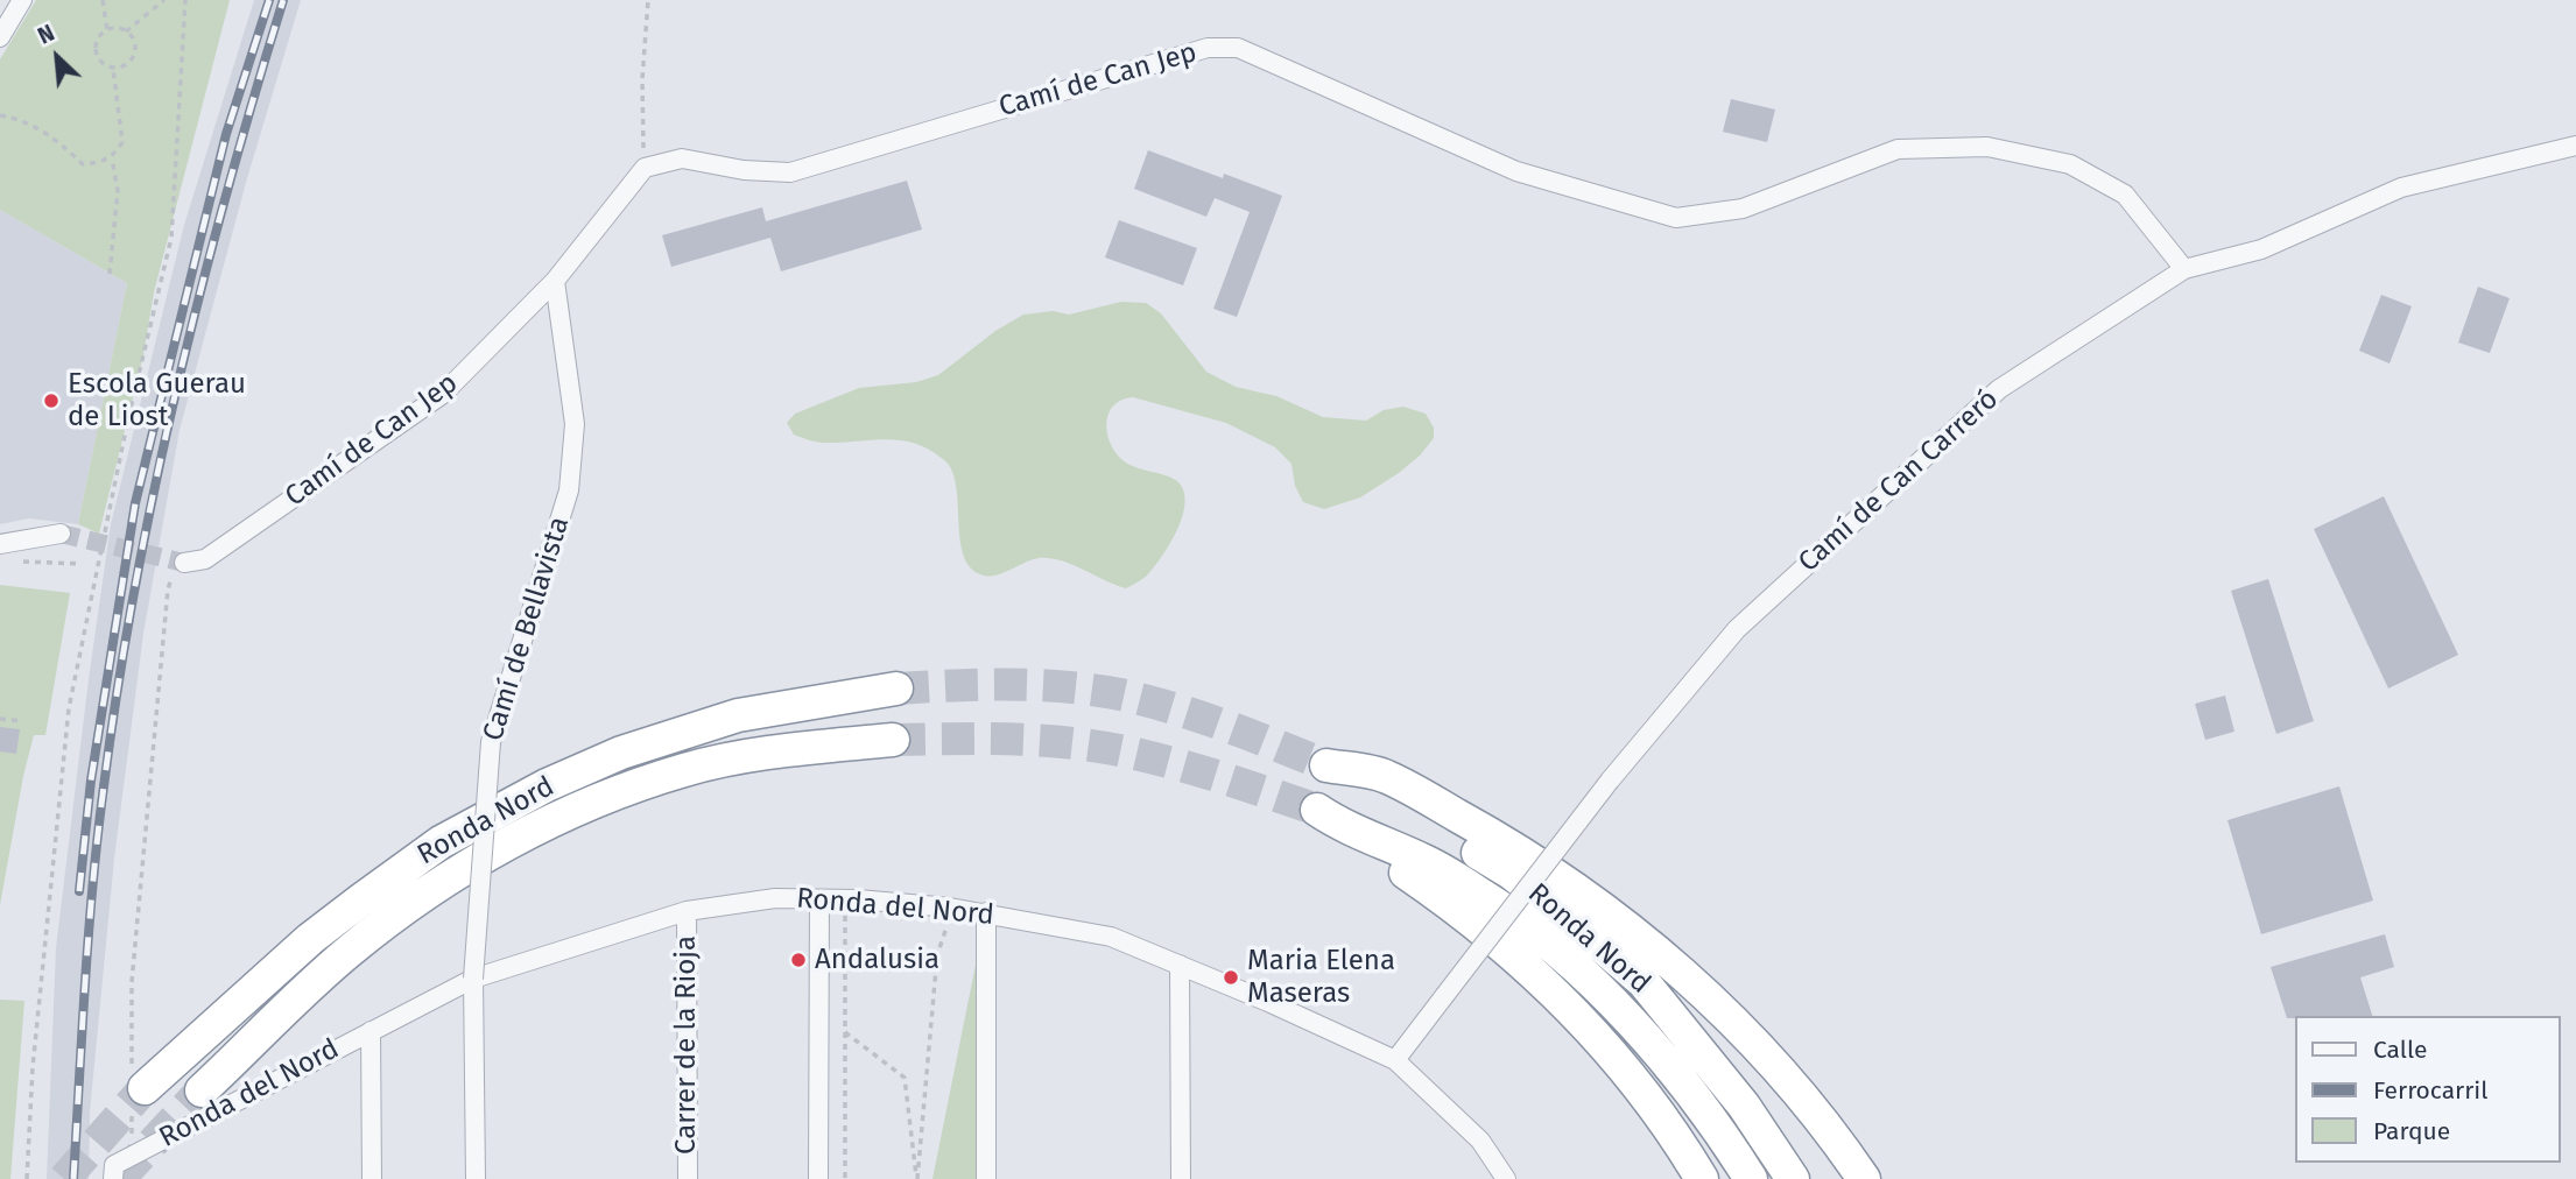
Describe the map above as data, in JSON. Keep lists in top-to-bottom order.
{
  "streets": {
    "highway": ["Ronda Nord"],
    "street": [
      "Camí de Can Jep",
      "Camí de Can Carreró",
      "Camí de Bellavista",
      "Ronda del Nord",
      "Carrer de la Rioja"
    ]
  },
  "crossings": [
    ["Camí de Can Jep", "Camí de Can Carreró"],
    ["Camí de Can Jep", "Camí de Bellavista"],
    ["Camí de Can Carreró", "Ronda del Nord"],
    ["Camí de Bellavista", "Ronda del Nord"],
    ["Ronda del Nord", "Carrer de la Rioja"]
  ],
  "places": ["Escola Guerau de Liost", "Andalusia", "Maria Elena Maseras"],
  "legend": ["Calle", "Ferrocarril", "Parque"],
  "north": "top left"
}
